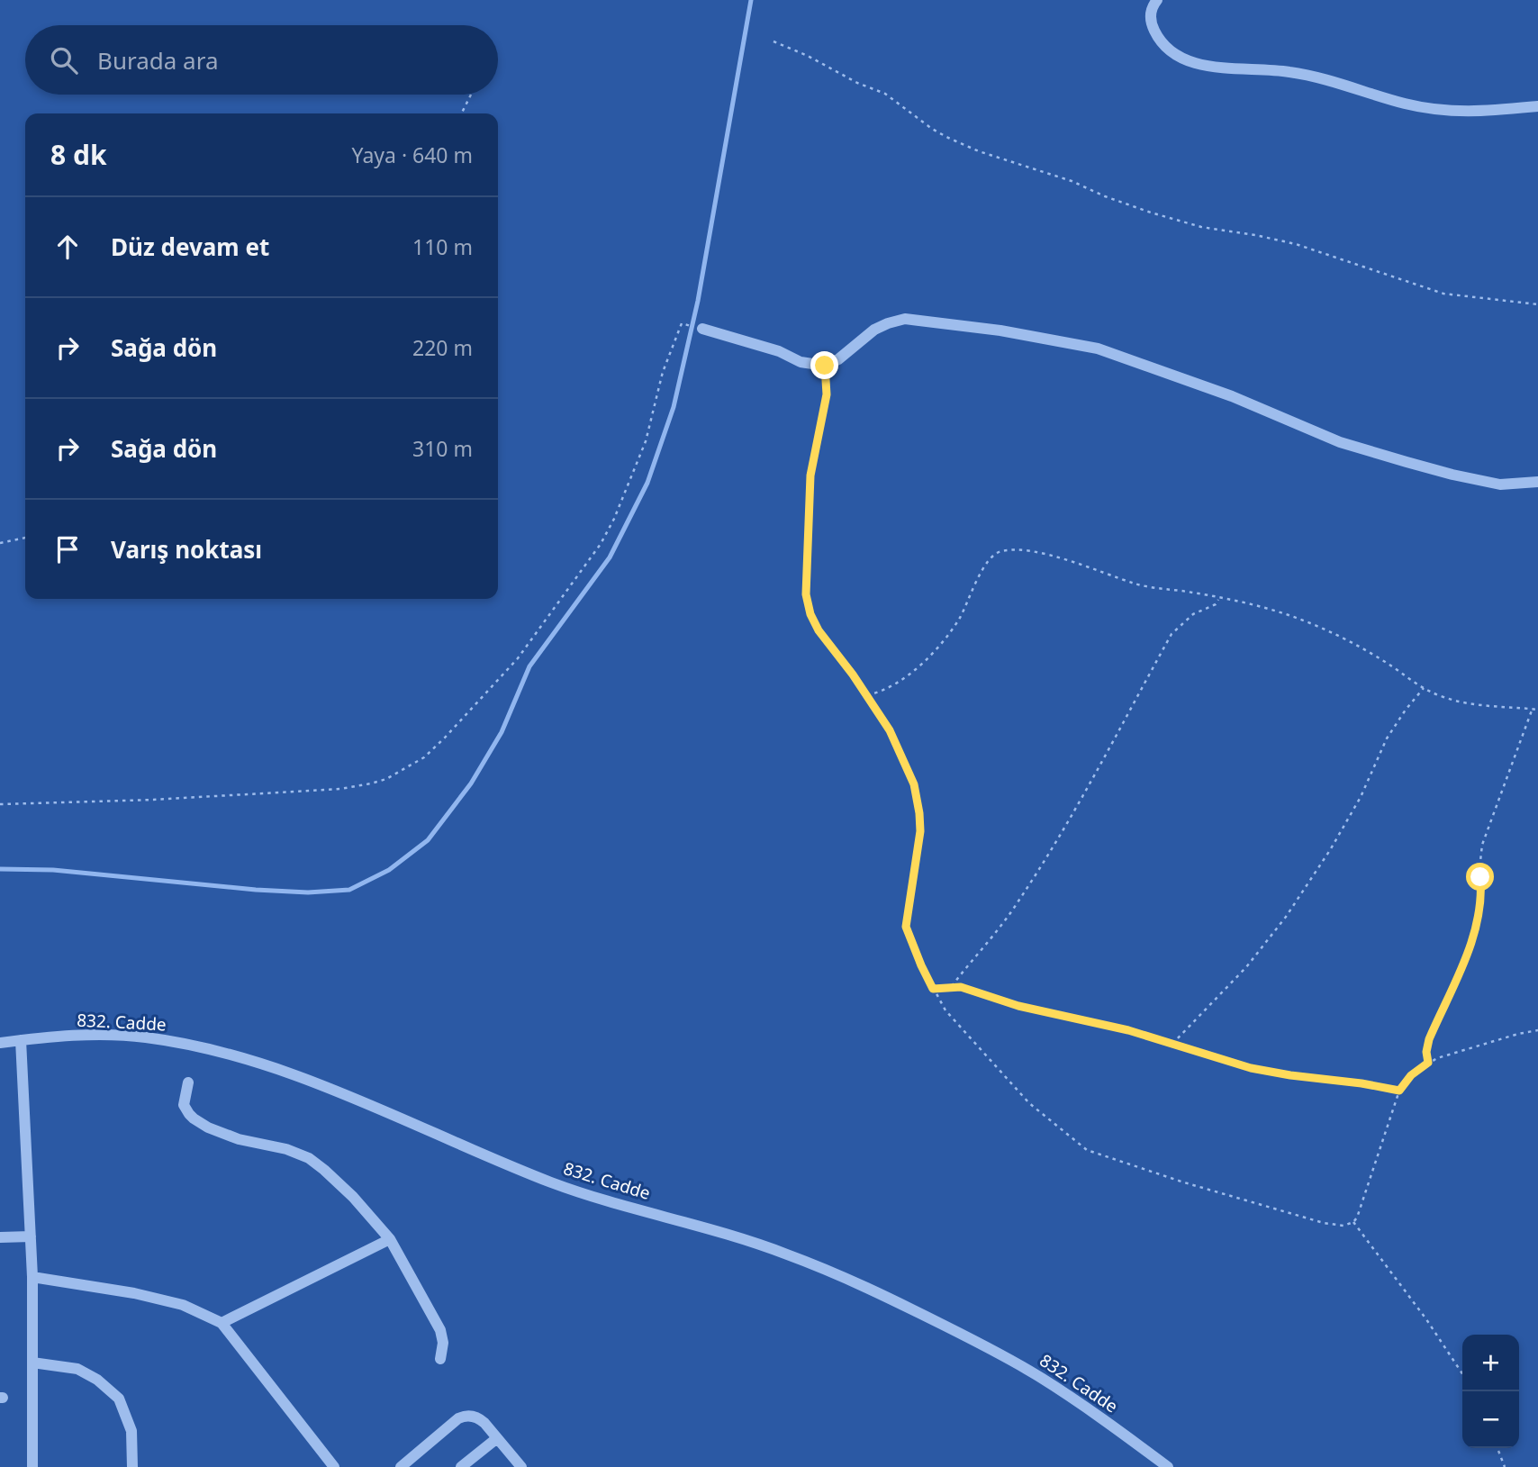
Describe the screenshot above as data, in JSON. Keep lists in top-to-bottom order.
{
  "streets": {
    "street": ["832. Cadde"]
  },
  "page": {
    "search": "Burada ara",
    "heading": ["8 dk", "Yaya · 640 m"],
    "list": [
      ["Düz devam et", "110 m"],
      ["Sağa dön", "220 m"],
      ["Sağa dön", "310 m"],
      "Varış noktası"
    ],
    "map_buttons": ["+", "−"]
  }
}
